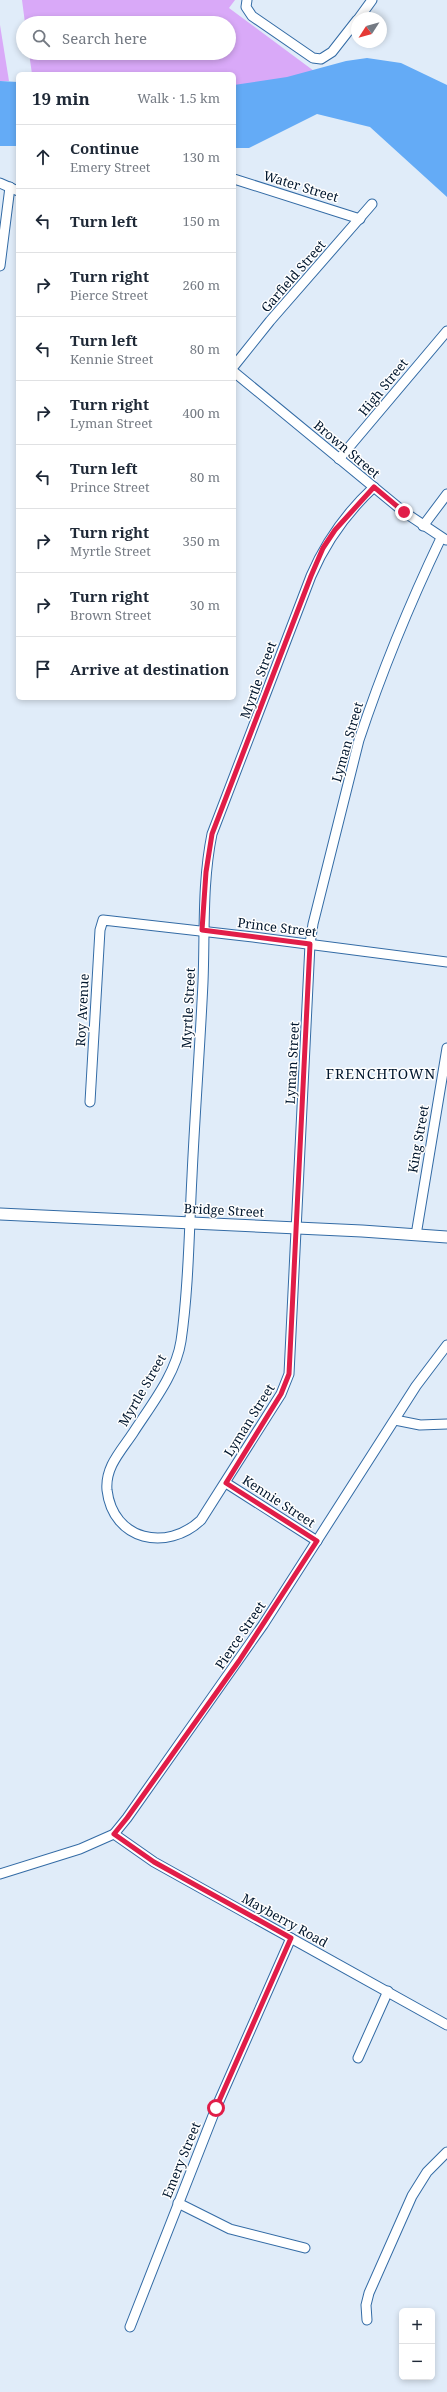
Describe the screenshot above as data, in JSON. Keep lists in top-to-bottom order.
{
  "streets": {
    "street": [
      "Water Street",
      "Garfield Street",
      "High Street",
      "Brown Street",
      "Myrtle Street",
      "Lyman Street",
      "Prince Street",
      "Roy Avenue",
      "King Street",
      "Bridge Street",
      "Kennie Street",
      "Pierce Street",
      "Mayberry Road",
      "Emery Street"
    ]
  },
  "crossings": [
    ["Water Street", "Garfield Street"],
    ["High Street", "Brown Street"],
    ["Brown Street", "Myrtle Street"],
    ["Brown Street", "Lyman Street"],
    ["Myrtle Street", "Lyman Street"],
    ["Myrtle Street", "Prince Street"],
    ["Myrtle Street", "Bridge Street"],
    ["Lyman Street", "Prince Street"],
    ["Lyman Street", "Bridge Street"],
    ["Lyman Street", "Kennie Street"],
    ["Prince Street", "Roy Avenue"],
    ["King Street", "Bridge Street"],
    ["Kennie Street", "Pierce Street"],
    ["Pierce Street", "Mayberry Road"],
    ["Mayberry Road", "Emery Street"]
  ],
  "districts": ["FRENCHTOWN"],
  "north": "bottom left",
  "page": {
    "search": "Search here",
    "heading": ["19 min", "Walk · 1.5 km"],
    "list": [
      ["Continue", "Emery Street", "130 m"],
      ["Turn left", "150 m"],
      ["Turn right", "Pierce Street", "260 m"],
      ["Turn left", "Kennie Street", "80 m"],
      ["Turn right", "Lyman Street", "400 m"],
      ["Turn left", "Prince Street", "80 m"],
      ["Turn right", "Myrtle Street", "350 m"],
      ["Turn right", "Brown Street", "30 m"],
      "Arrive at destination"
    ],
    "map_buttons": ["+", "−"]
  }
}
